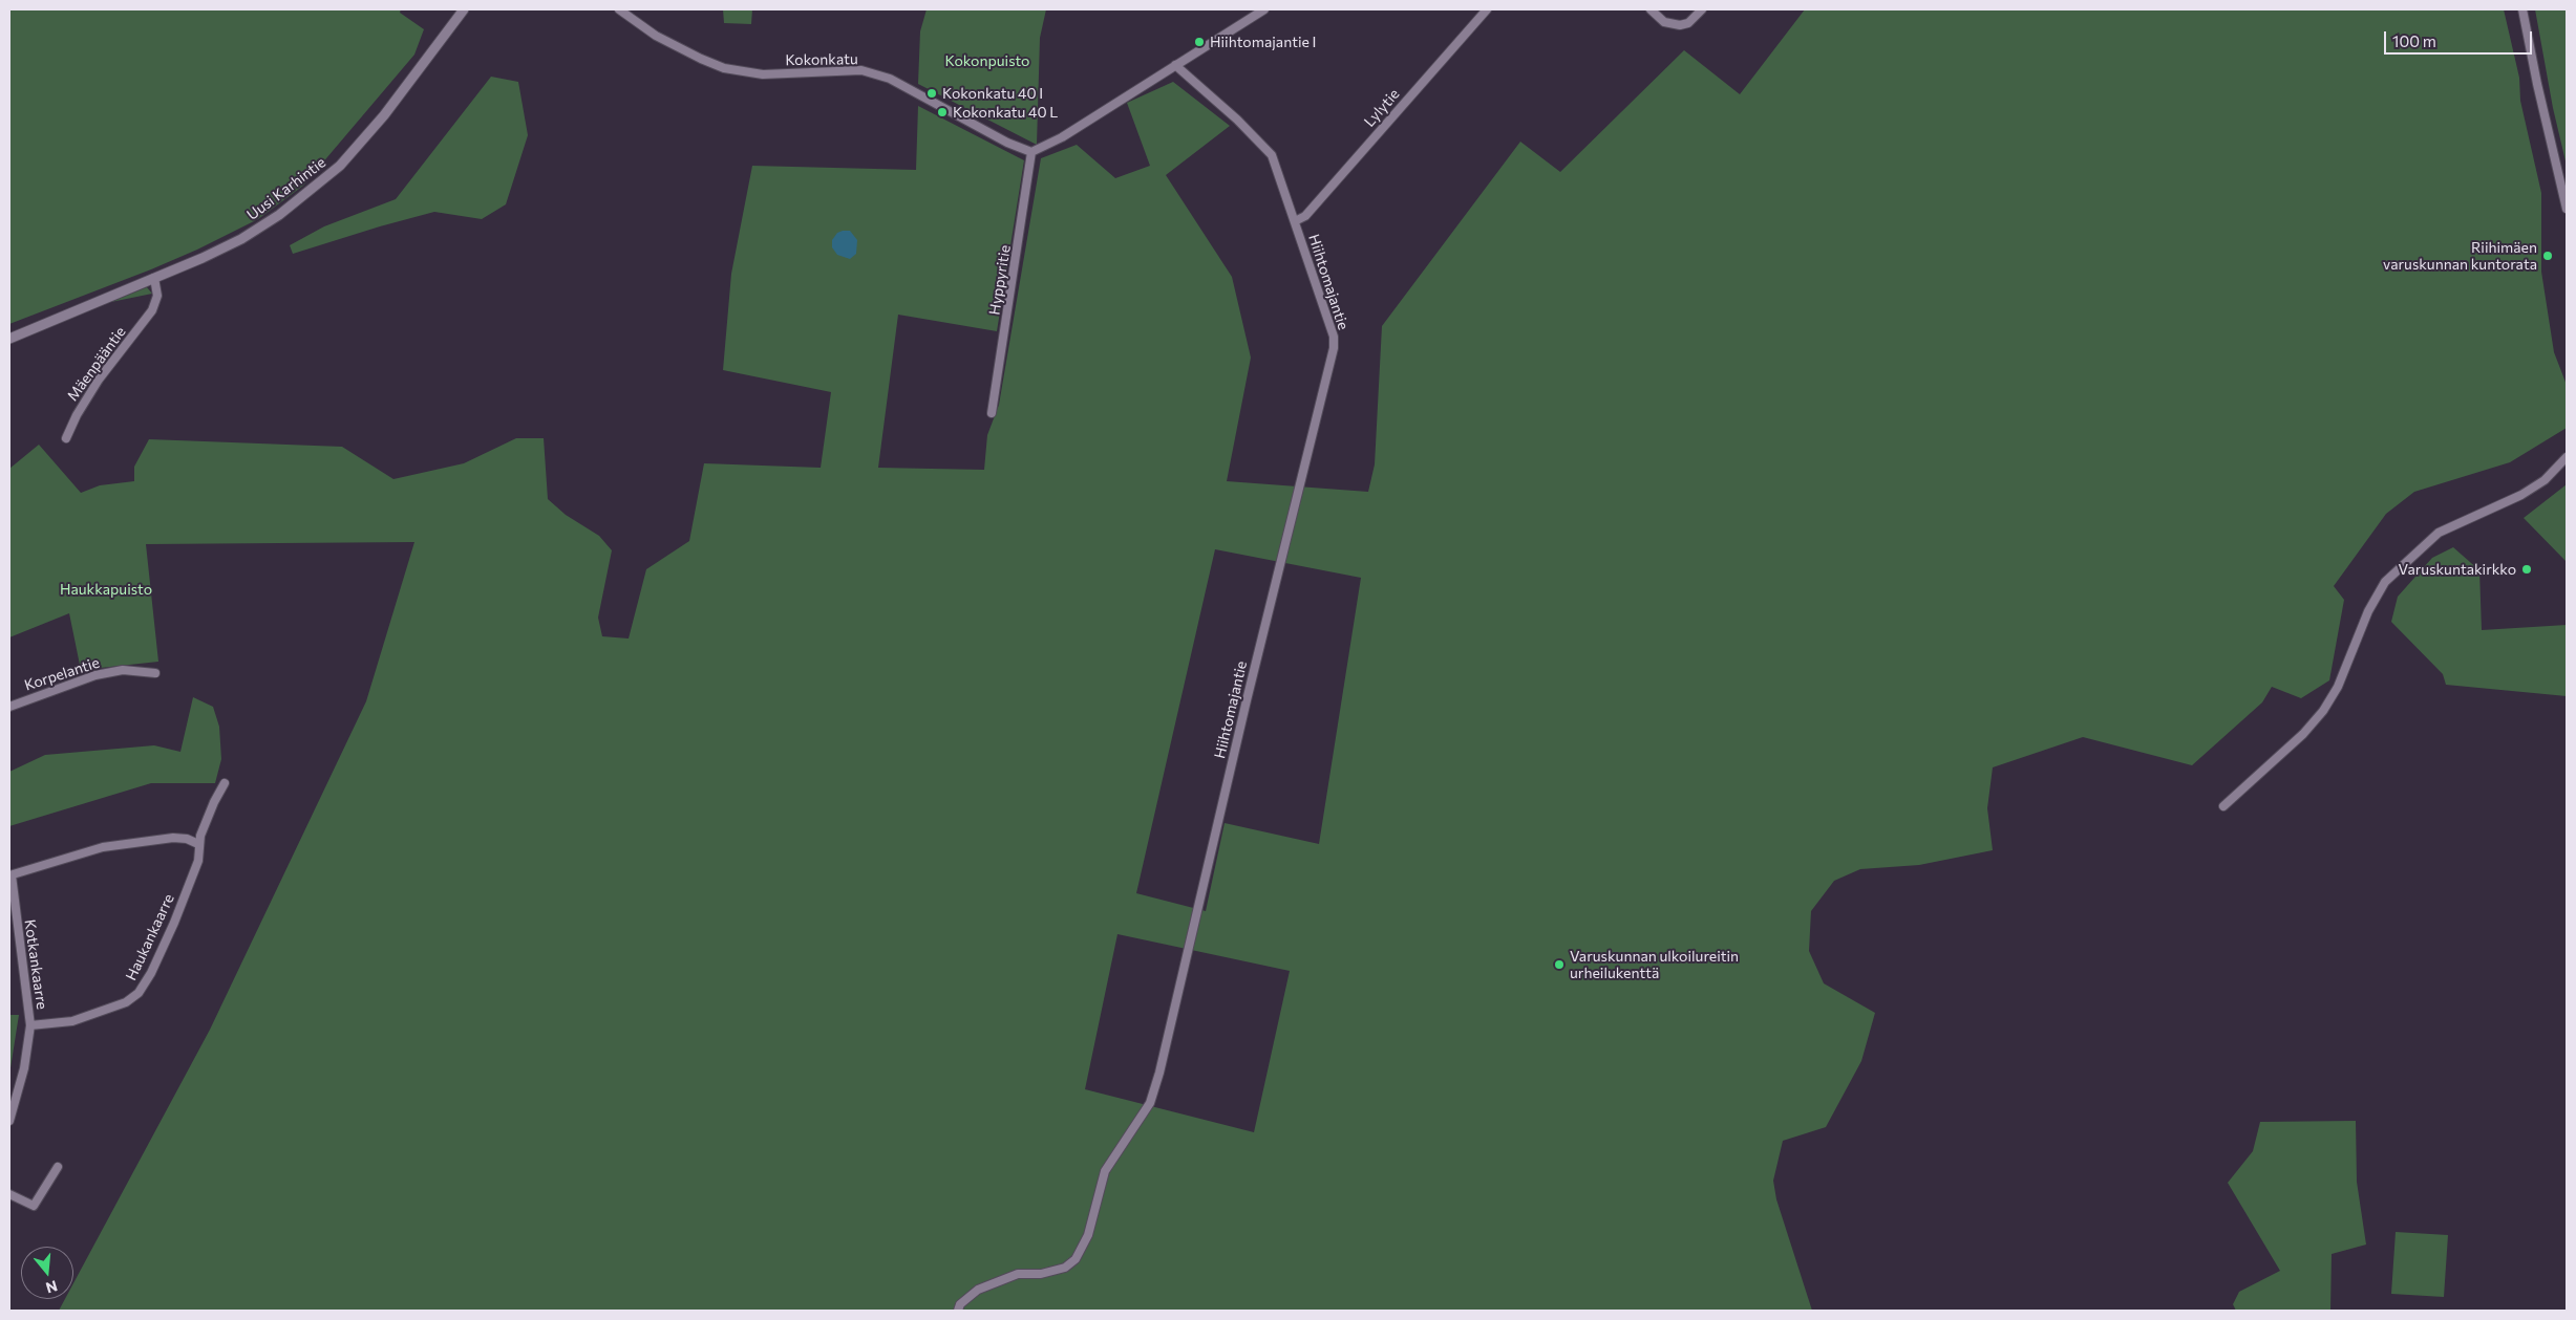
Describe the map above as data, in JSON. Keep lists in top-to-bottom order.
{
  "streets": {
    "street": [
      "Kokonkatu",
      "Lylytie",
      "Uusi Karhintie",
      "Hyppyritie",
      "Hiihtomajantie",
      "Mäenpääntie",
      "Korpelantie",
      "Haukankaarre",
      "Kotkankaarre"
    ]
  },
  "crossings": [
    ["Kokonkatu", "Hyppyritie"],
    ["Lylytie", "Hiihtomajantie"],
    ["Uusi Karhintie", "Mäenpääntie"],
    ["Haukankaarre", "Kotkankaarre"]
  ],
  "parks": ["Kokonpuisto", "Haukkapuisto"],
  "places": [
    "Hiihtomajantie I",
    "Kokonkatu 40 I",
    "Kokonkatu 40 L",
    "Riihimäen varuskunnan kuntorata",
    "Varuskuntakirkko",
    "Varuskunnan ulkoilureitin urheilukenttä"
  ],
  "scale_bar": "100 m",
  "north": "bottom"
}
